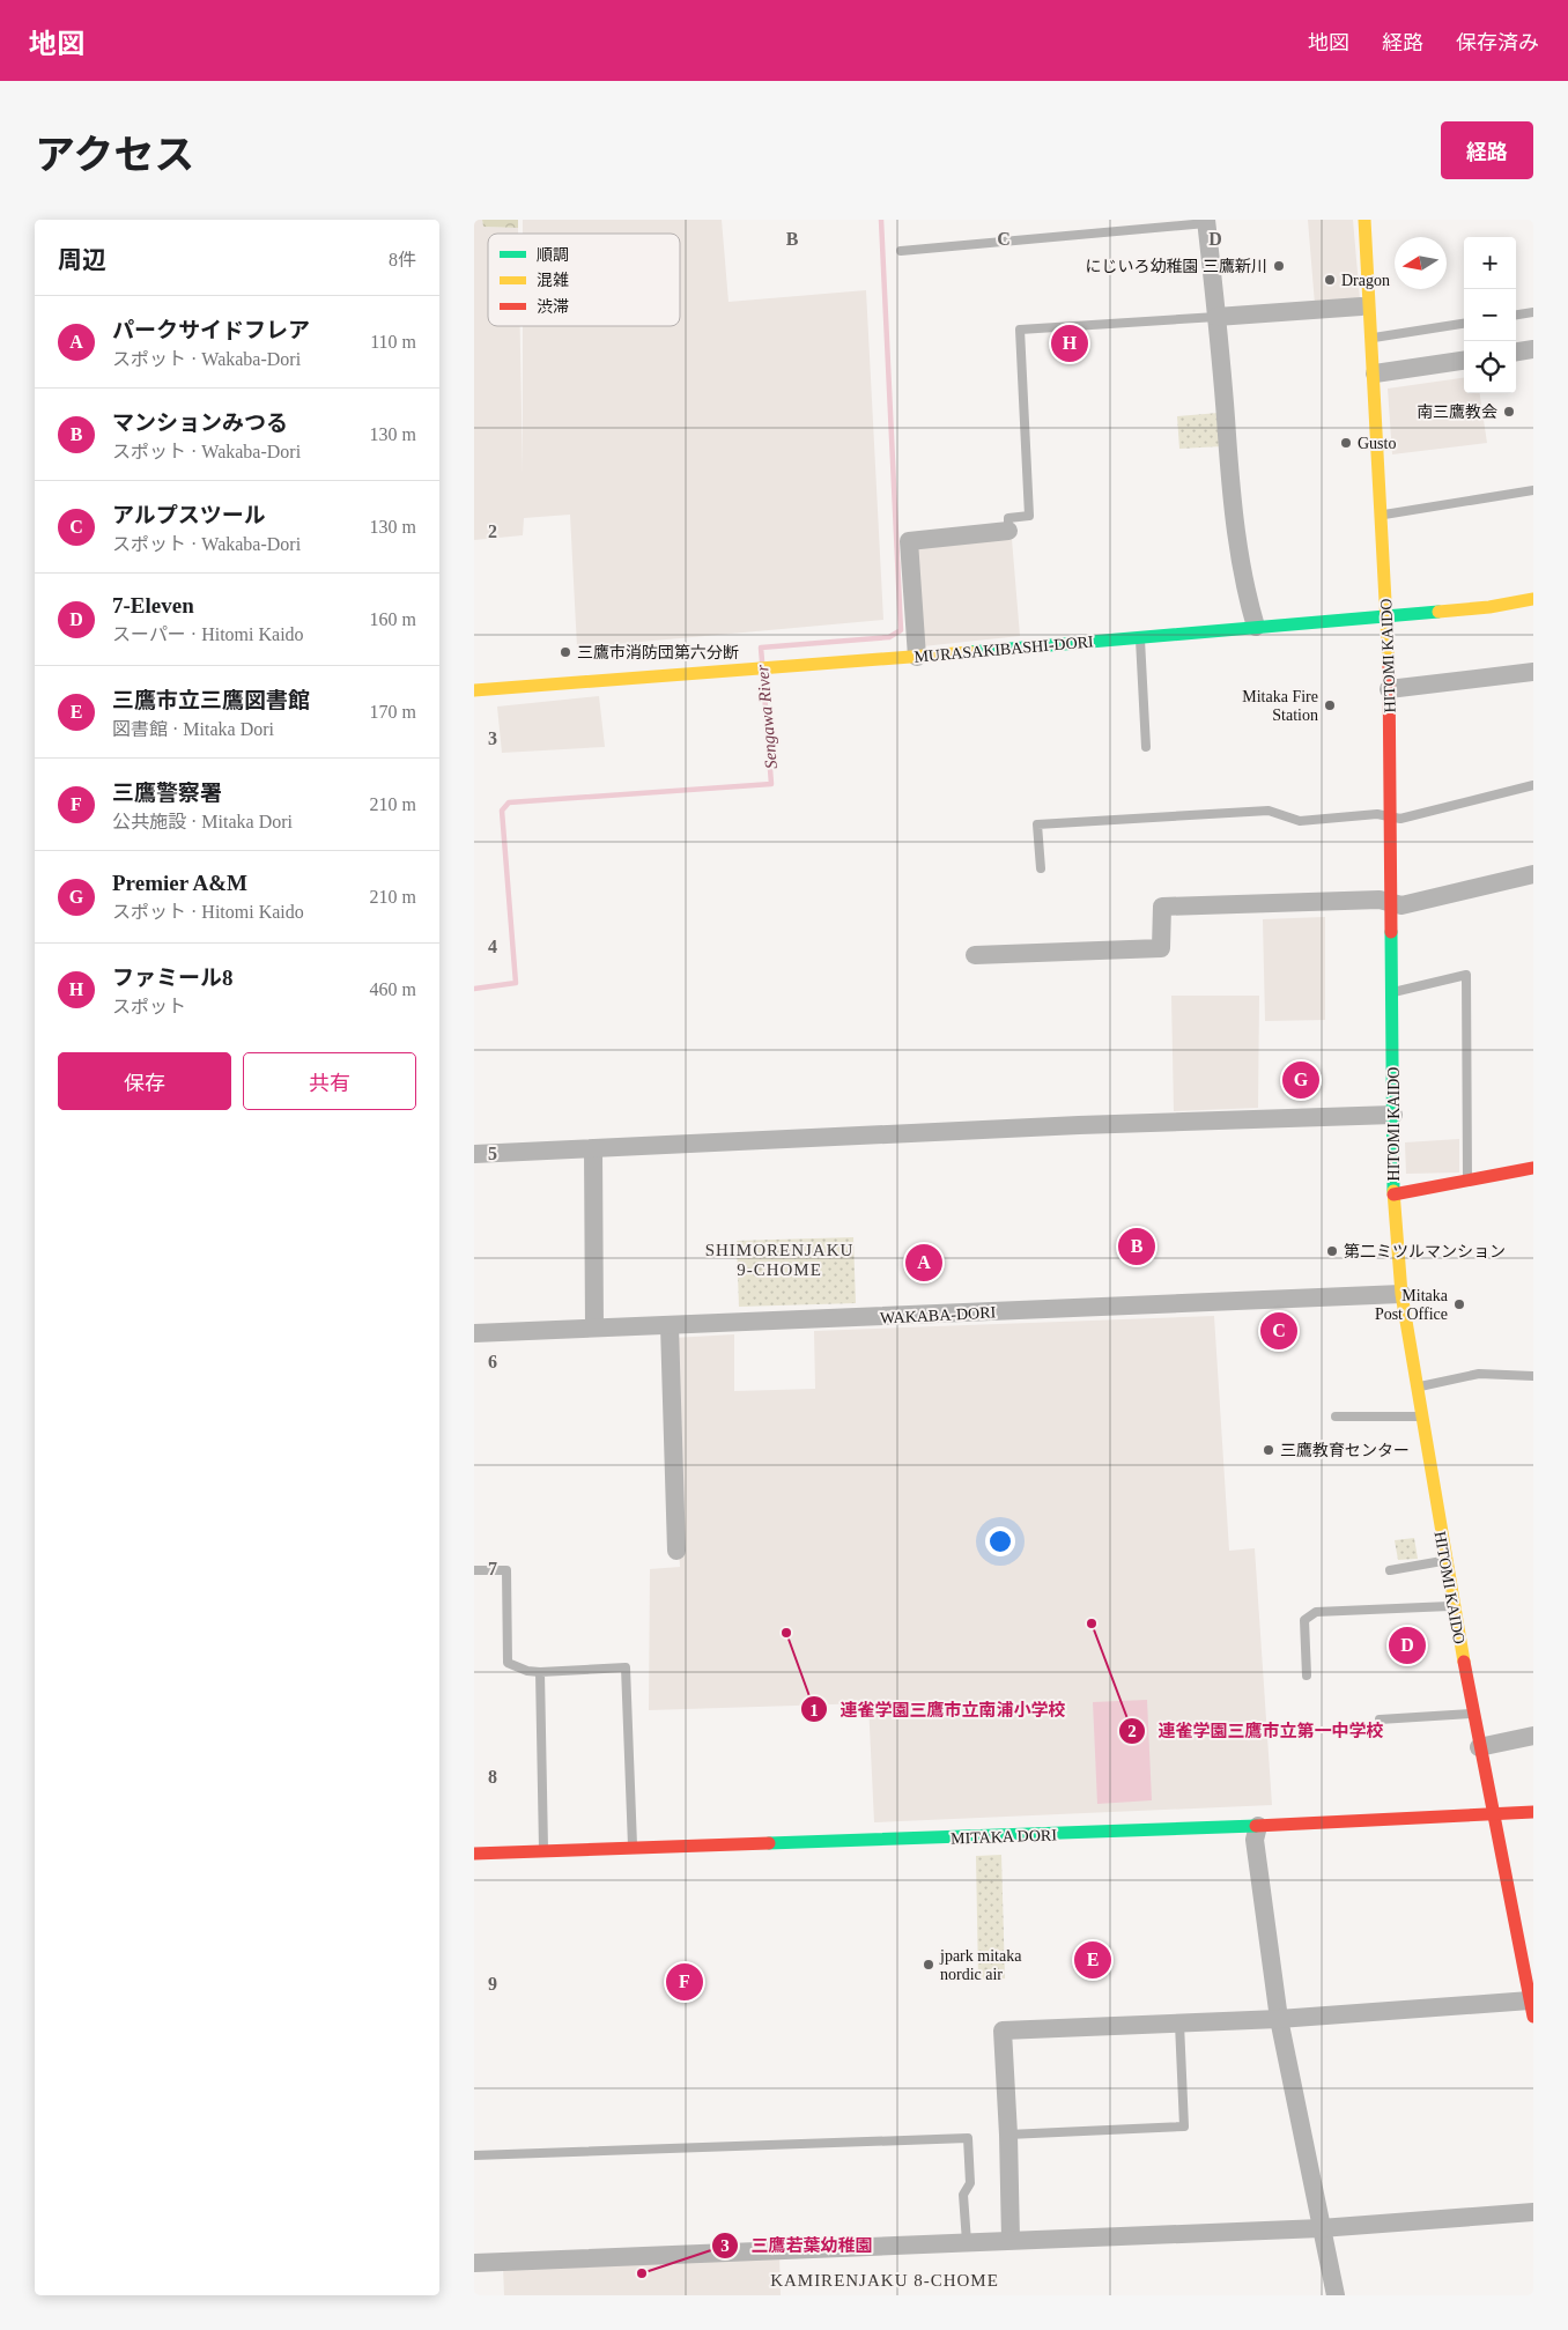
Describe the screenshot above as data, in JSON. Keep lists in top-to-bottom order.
{
  "streets": {
    "main road": ["MURASAKIBASHI-DORI", "HITOMI KAIDO", "MITAKA DORI"],
    "street": ["WAKABA-DORI"]
  },
  "crossings": [
    ["MURASAKIBASHI-DORI", "HITOMI KAIDO"],
    ["HITOMI KAIDO", "WAKABA-DORI"],
    ["HITOMI KAIDO", "MITAKA DORI"]
  ],
  "districts": ["SHIMORENJAKU 9-CHOME", "KAMIRENJAKU 8-CHOME"],
  "water": ["Sengawa River"],
  "places": [
    "にじいろ幼稚園 三鷹新川",
    "Dragon",
    "南三鷹教会",
    "Gusto",
    "三鷹市消防団第六分断",
    "Mitaka Fire Station",
    "第二ミツルマンション",
    "Mitaka Post Office",
    "三鷹教育センター",
    "連雀学園三鷹市立第一中学校",
    "連雀学園三鷹市立南浦小学校",
    "jpark mitaka nordic air",
    "三鷹若葉幼稚園"
  ],
  "legend": ["順調", "混雑", "渋滞"],
  "north": "left",
  "page": {
    "header": "地図",
    "nav": ["地図", "経路", "保存済み"],
    "title": "アクセス",
    "buttons": [
      "経路",
      ["保存", "共有"]
    ],
    "heading": ["周辺", "8件"],
    "map_buttons": ["+", "−"],
    "list": [
      {
        "mark": "A",
        "name": "パークサイドフレア",
        "note": "スポット · Wakaba-Dori",
        "value": "110 m"
      },
      {
        "mark": "B",
        "name": "マンションみつる",
        "note": "スポット · Wakaba-Dori",
        "value": "130 m"
      },
      {
        "mark": "C",
        "name": "アルプスツール",
        "note": "スポット · Wakaba-Dori",
        "value": "130 m"
      },
      {
        "mark": "D",
        "name": "7-Eleven",
        "note": "スーパー · Hitomi Kaido",
        "value": "160 m"
      },
      {
        "mark": "E",
        "name": "三鷹市立三鷹図書館",
        "note": "図書館 · Mitaka Dori",
        "value": "170 m"
      },
      {
        "mark": "F",
        "name": "三鷹警察署",
        "note": "公共施設 · Mitaka Dori",
        "value": "210 m"
      },
      {
        "mark": "G",
        "name": "Premier A&M",
        "note": "スポット · Hitomi Kaido",
        "value": "210 m"
      },
      {
        "mark": "H",
        "name": "ファミール8",
        "note": "スポット",
        "value": "460 m"
      }
    ],
    "pins": [
      "H",
      "G",
      "B",
      "A",
      "C",
      "D",
      "E",
      "F"
    ]
  },
  "grid": {
    "columns": ["B", "C", "D"],
    "rows": [
      "2",
      "3",
      "4",
      "5",
      "6",
      "7",
      "8",
      "9"
    ]
  }
}
